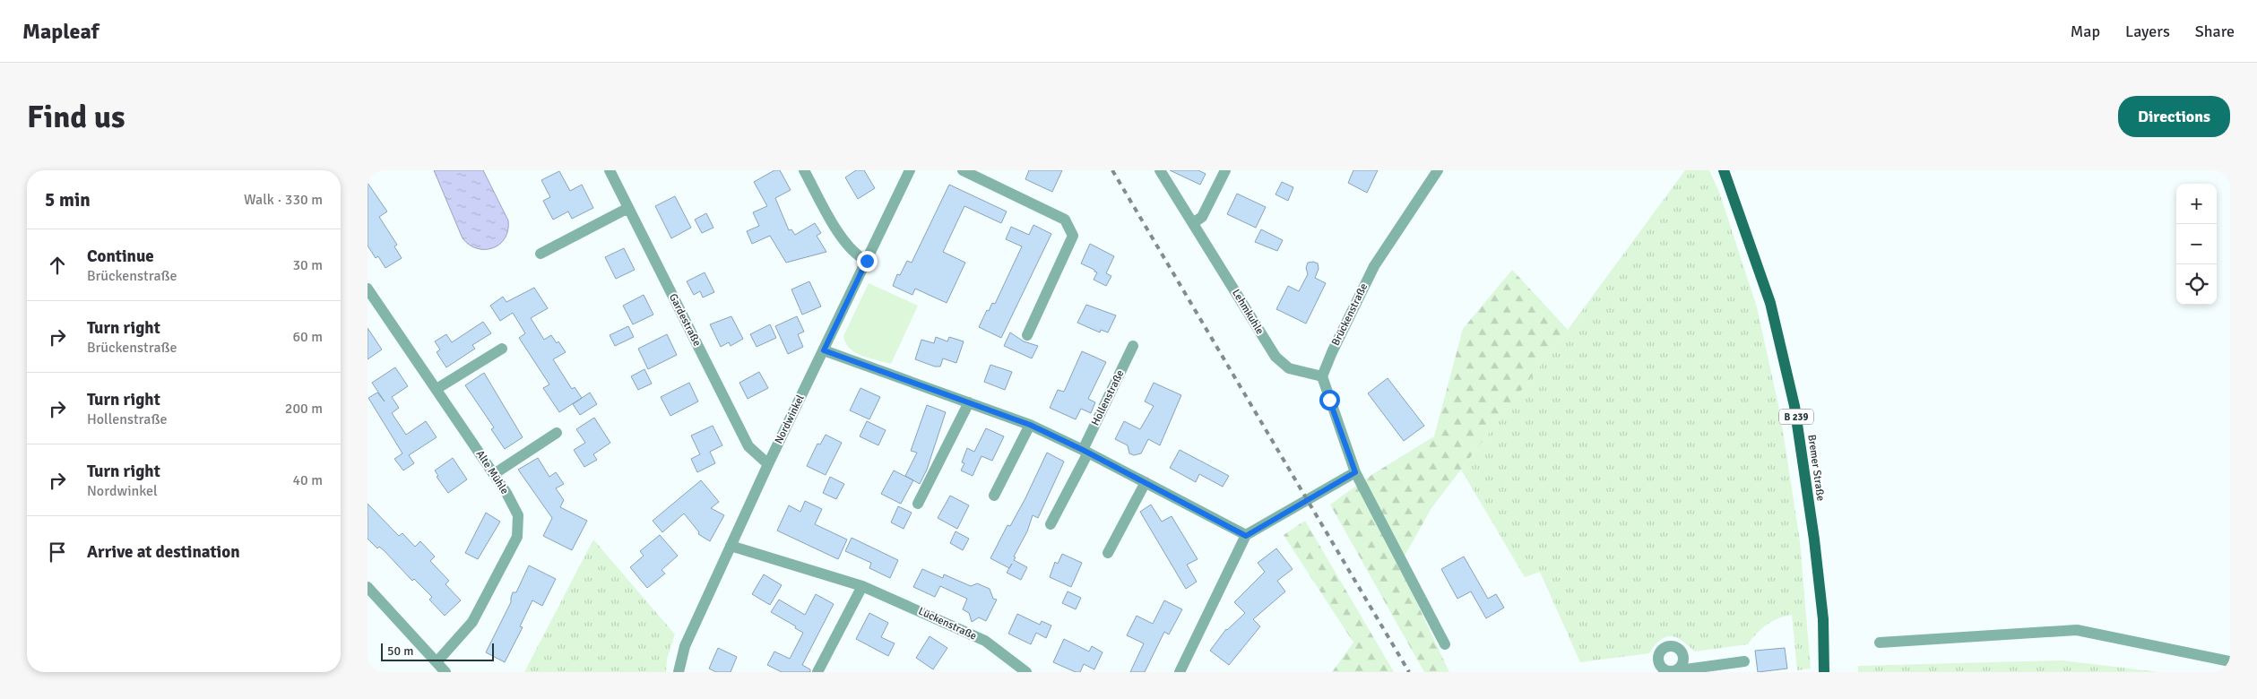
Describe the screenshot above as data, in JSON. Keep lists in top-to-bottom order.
{
  "streets": {
    "main road": ["B 239", "Bremer Straße"],
    "street": [
      "Lehmkuhle",
      "Brückenstraße",
      "Gardestraße",
      "Hollenstraße",
      "Nordwinkel",
      "Alte Mühle",
      "Lückenstraße"
    ]
  },
  "crossings": [
    ["Lehmkuhle", "Brückenstraße"],
    ["Gardestraße", "Nordwinkel"],
    ["Nordwinkel", "Lückenstraße"]
  ],
  "scale_bar": "50 m",
  "page": {
    "header": "Mapleaf",
    "nav": ["Map", "Layers", "Share"],
    "buttons": "Directions",
    "title": "Find us",
    "heading": ["5 min", "Walk · 330 m"],
    "map_buttons": ["+", "−"],
    "list": [
      ["Continue", "Brückenstraße", "30 m"],
      ["Turn right", "Brückenstraße", "60 m"],
      ["Turn right", "Hollenstraße", "200 m"],
      ["Turn right", "Nordwinkel", "40 m"],
      "Arrive at destination"
    ],
    "scale": "50 m"
  }
}
